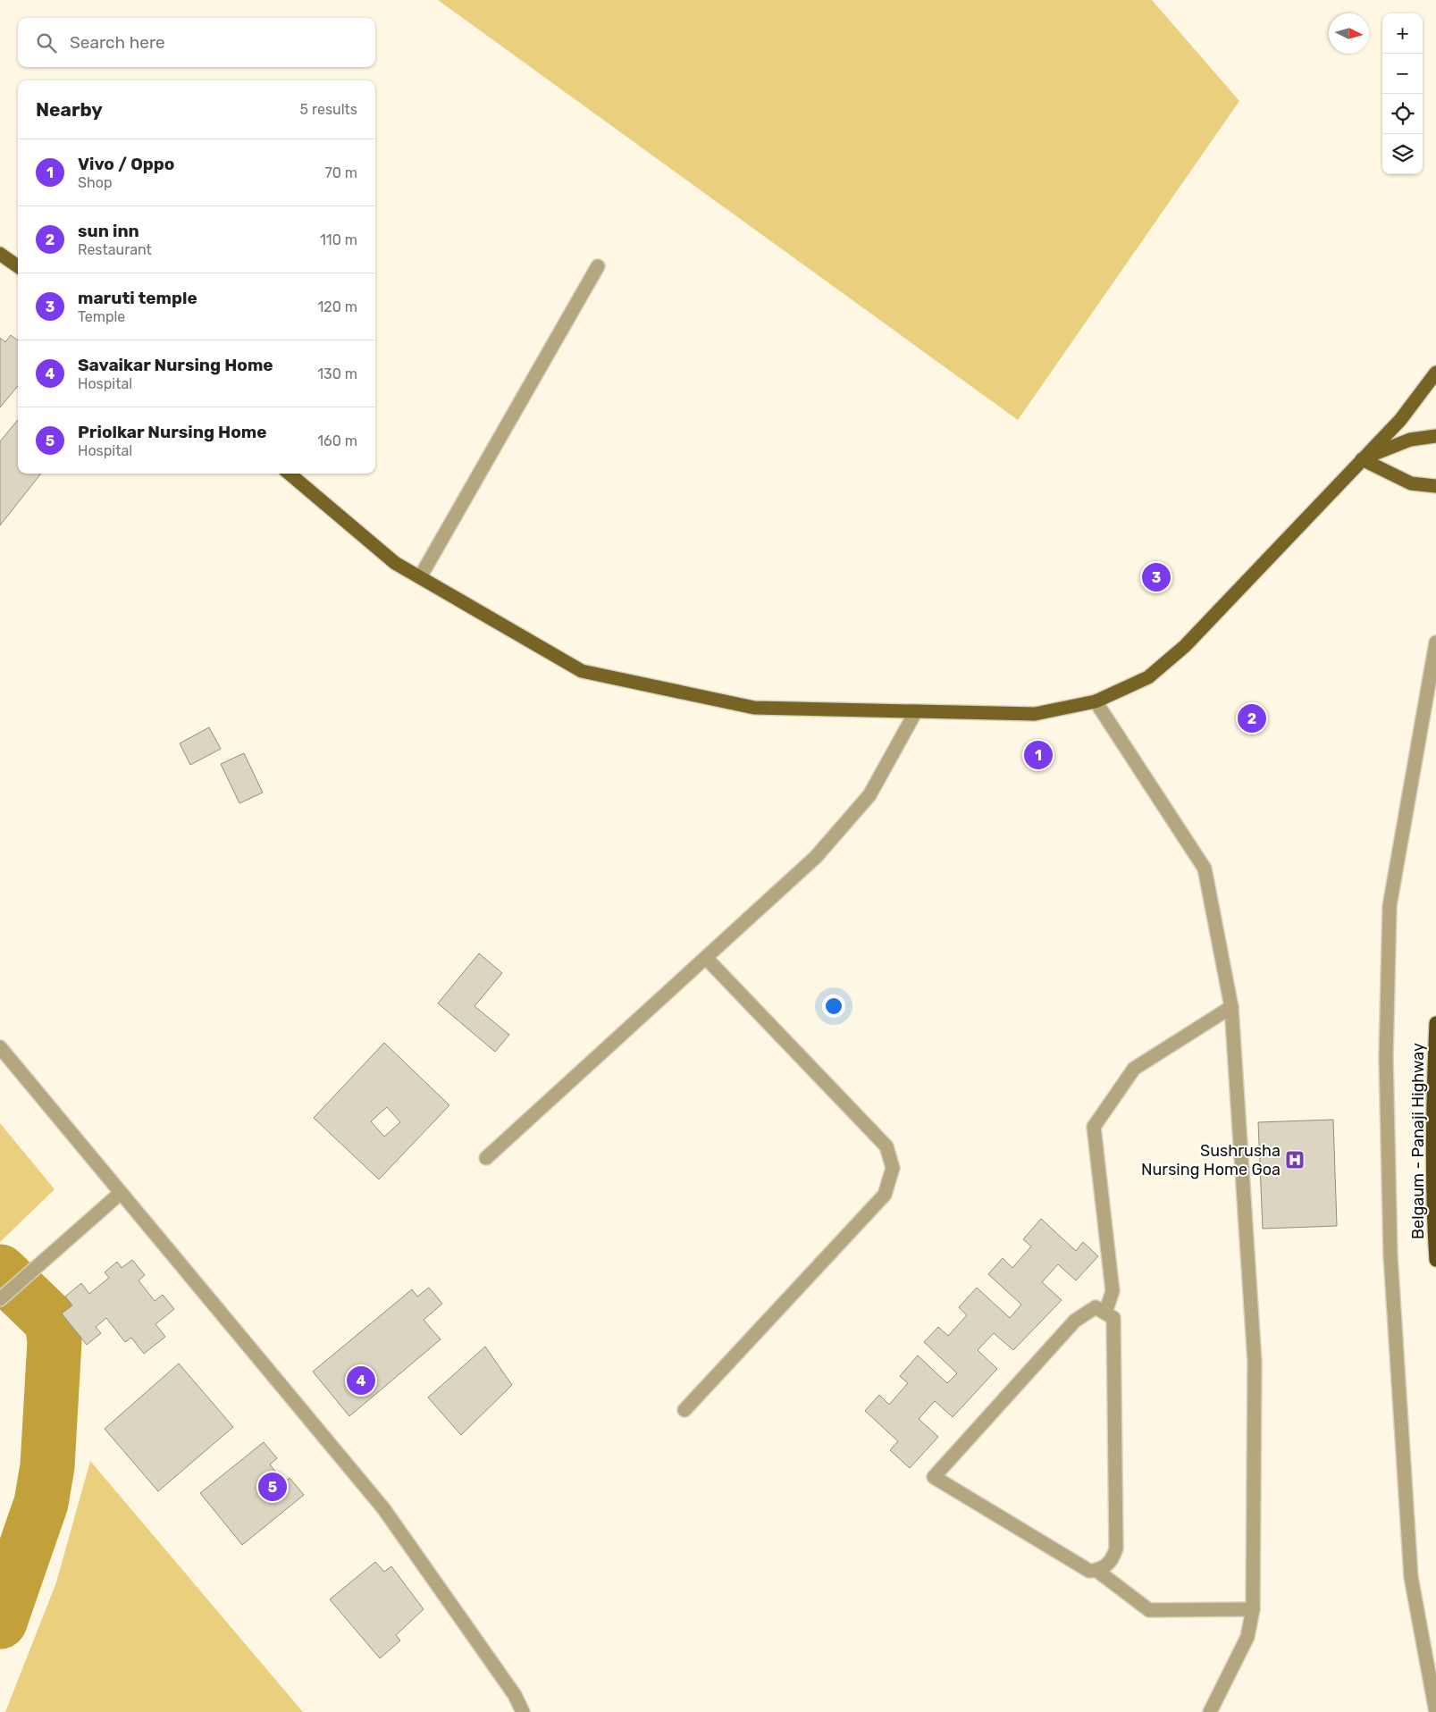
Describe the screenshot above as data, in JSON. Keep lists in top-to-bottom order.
{
  "streets": {
    "highway": ["Belgaum - Panaji Highway"]
  },
  "places": {
    "hospital": ["Sushrusha Nursing Home Goa"]
  },
  "north": "right",
  "page": {
    "map_buttons": ["+", "−"],
    "search": "Search here",
    "heading": ["Nearby", "5 results"],
    "list": [
      {
        "mark": "1",
        "name": "Vivo / Oppo",
        "note": "Shop",
        "value": "70 m"
      },
      {
        "mark": "2",
        "name": "sun inn",
        "note": "Restaurant",
        "value": "110 m"
      },
      {
        "mark": "3",
        "name": "maruti temple",
        "note": "Temple",
        "value": "120 m"
      },
      {
        "mark": "4",
        "name": "Savaikar Nursing Home",
        "note": "Hospital",
        "value": "130 m"
      },
      {
        "mark": "5",
        "name": "Priolkar Nursing Home",
        "note": "Hospital",
        "value": "160 m"
      }
    ],
    "pins": [
      "3",
      "2",
      "1",
      "4",
      "5"
    ]
  }
}
